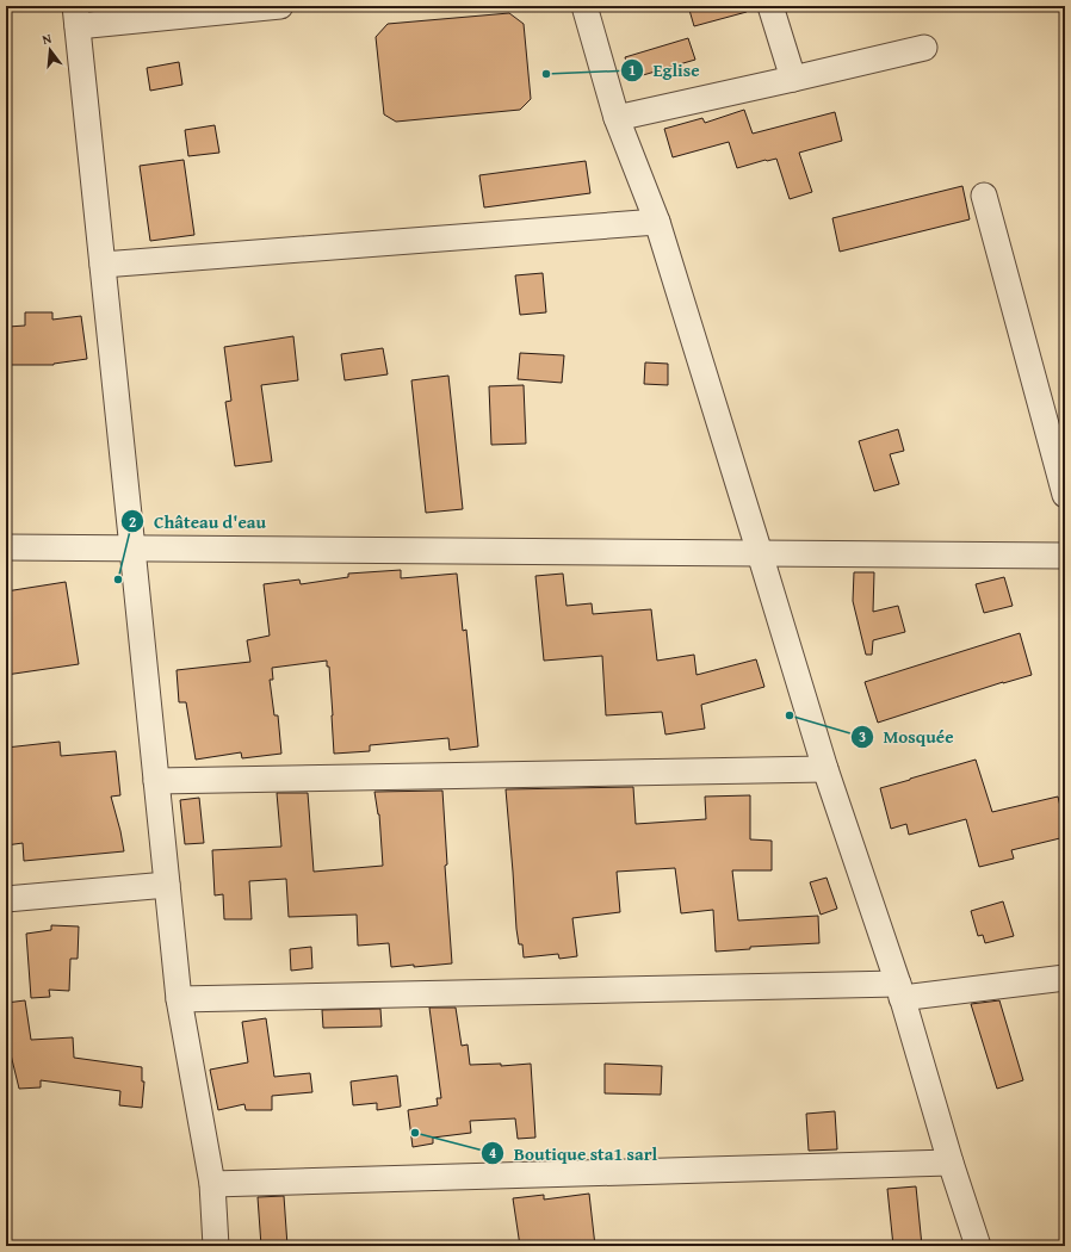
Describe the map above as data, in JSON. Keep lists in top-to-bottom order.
{
  "places": [
    "Eglise",
    "Château d'eau",
    "Mosquée",
    "Boutique sta1 sarl"
  ],
  "north": "top"
}
